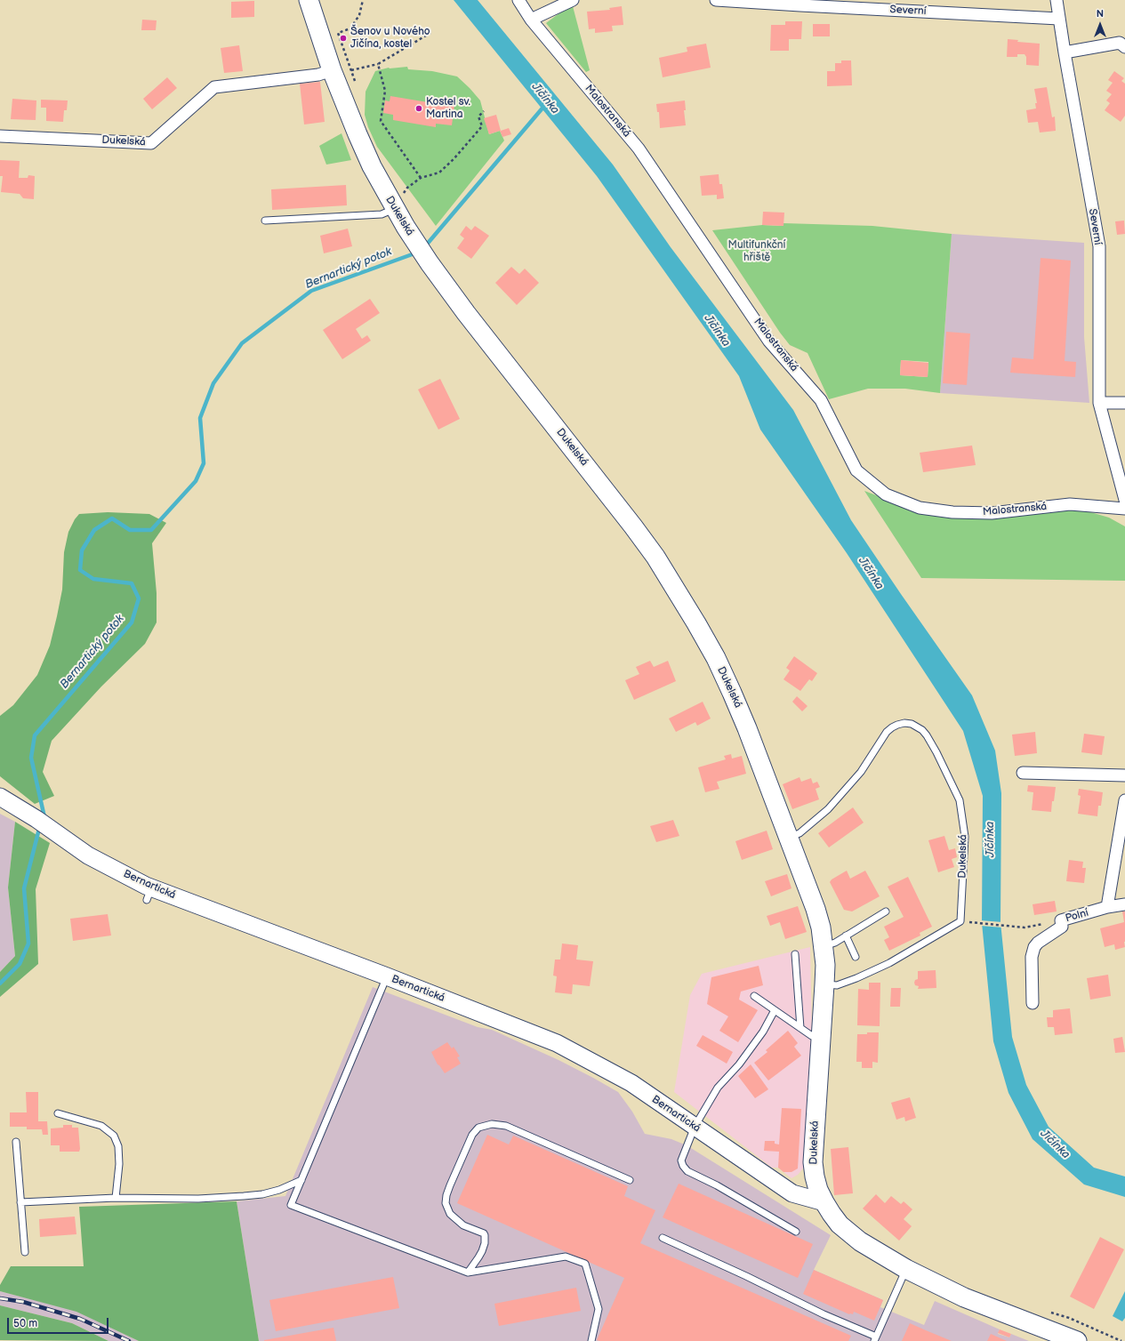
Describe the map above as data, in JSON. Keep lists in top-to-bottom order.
{
  "streets": {
    "main road": ["Dukelská"],
    "street": [
      "Severní",
      "Malostranská",
      "Bernartická",
      "Polní"
    ]
  },
  "crossings": [
    ["Dukelská", "Bernartická"]
  ],
  "water": ["Jičínka", "Bernartický potok"],
  "parks": ["Multifunkční hřiště"],
  "places": ["Šenov u Nového Jičína, kostel", "Kostel sv. Martina"],
  "scale_bar": "50 m",
  "north": "top"
}
